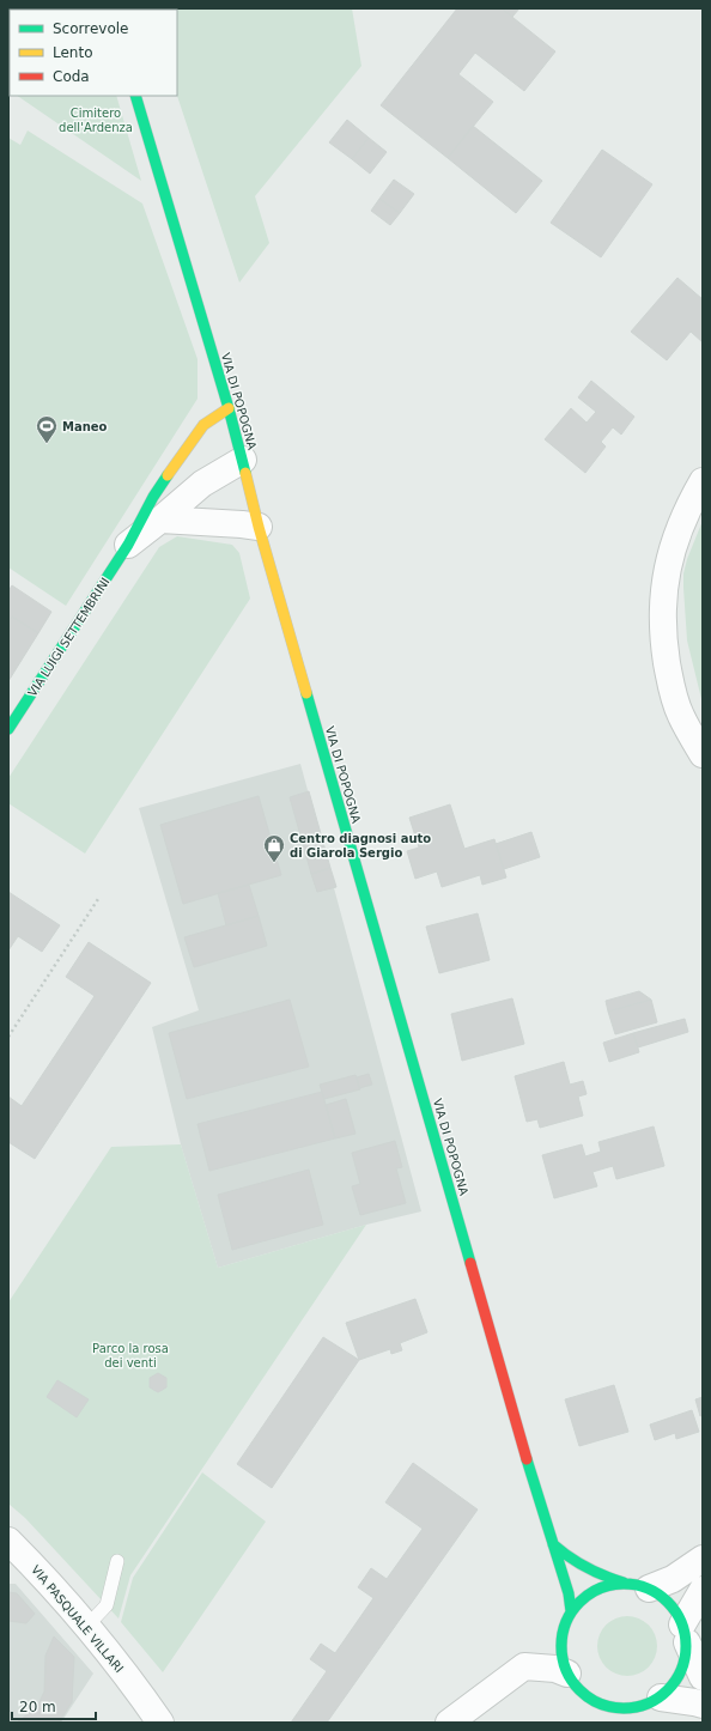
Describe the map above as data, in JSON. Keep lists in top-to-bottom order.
{
  "streets": {
    "main road": ["VIA DI POPOGNA", "VIA LUIGI SETTEMBRINI"],
    "street": ["VIA PASQUALE VILLARI"]
  },
  "crossings": [
    ["VIA DI POPOGNA", "VIA LUIGI SETTEMBRINI"]
  ],
  "parks": ["Cimitero dell'Ardenza", "Parco la rosa dei venti"],
  "places": {
    "sports": ["Maneo"],
    "shop": ["Centro diagnosi auto di Giarola Sergio"]
  },
  "legend": ["Scorrevole", "Lento", "Coda"],
  "scale_bar": "20 m"
}
